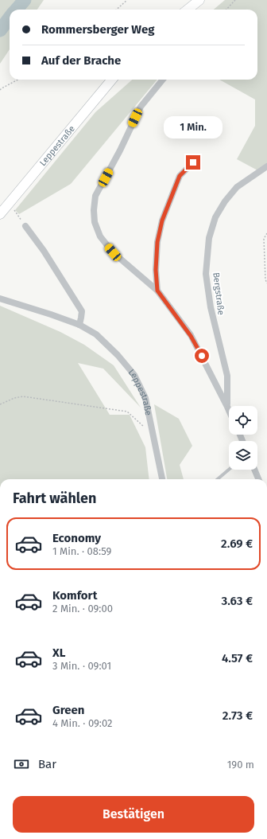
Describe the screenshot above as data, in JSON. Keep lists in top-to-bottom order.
{
  "streets": {
    "main road": ["Leppestraße"],
    "street": ["Bergstraße"]
  },
  "page": {
    "banner": ["Rommersberger Weg", "Auf der Brache"],
    "bubble": "1 Min.",
    "heading": "Fahrt wählen",
    "list": [
      {
        "name": "Economy",
        "note": "1 Min. · 08:59",
        "value": "2.69 €"
      },
      {
        "name": "Komfort",
        "note": "2 Min. · 09:00",
        "value": "3.63 €"
      },
      {
        "name": "XL",
        "note": "3 Min. · 09:01",
        "value": "4.57 €"
      },
      {
        "name": "Green",
        "note": "4 Min. · 09:02",
        "value": "2.73 €"
      }
    ],
    "pay": ["Bar", "190 m"],
    "buttons": "Bestätigen"
  }
}
